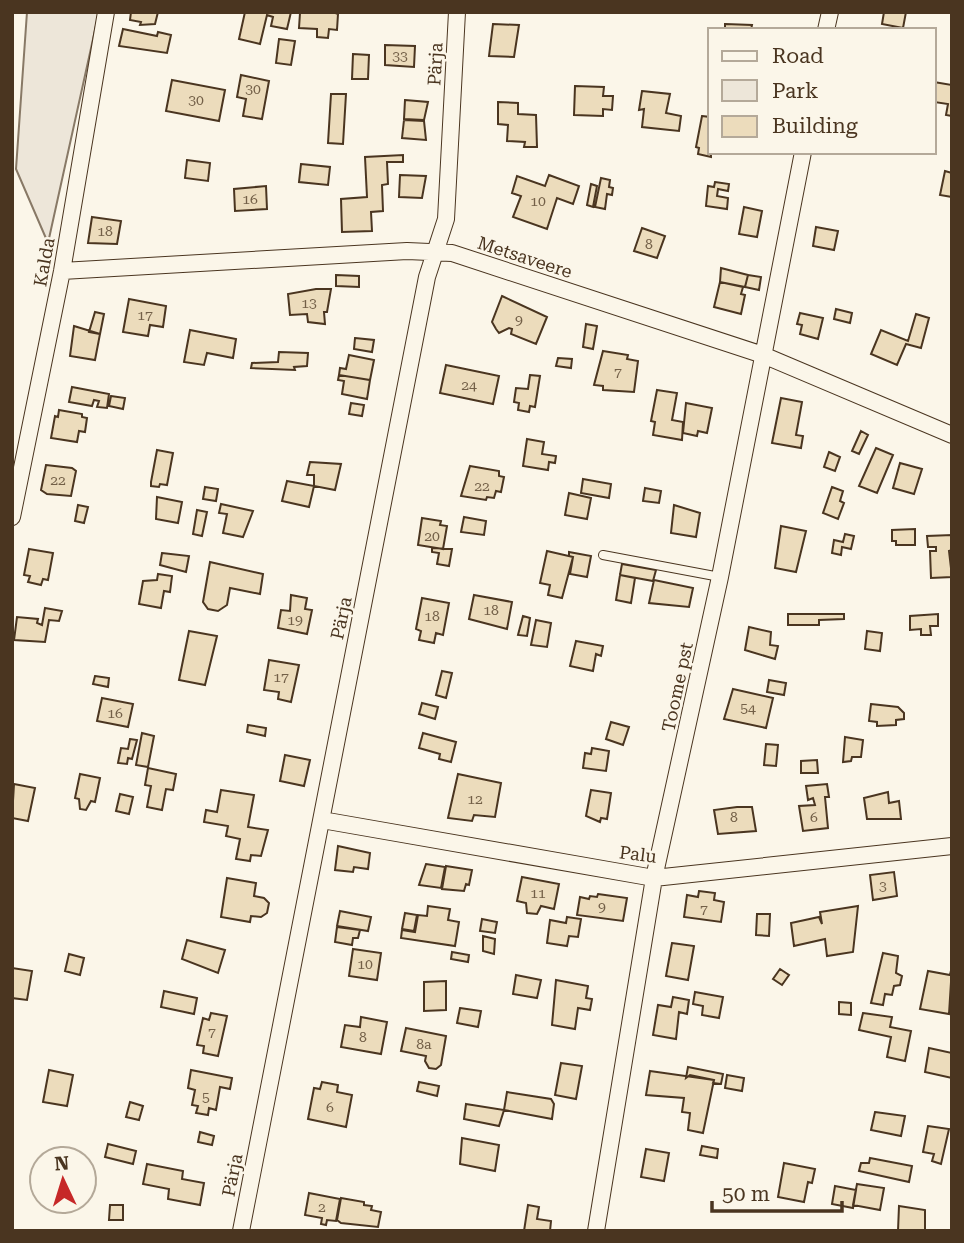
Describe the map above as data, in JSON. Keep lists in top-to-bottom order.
{
  "streets": {
    "street": [
      "Pärja",
      "Metsaveere",
      "Kalda",
      "Toome pst",
      "Palu"
    ]
  },
  "crossings": [
    ["Pärja", "Metsaveere"],
    ["Pärja", "Palu"],
    ["Metsaveere", "Kalda"],
    ["Metsaveere", "Toome pst"],
    ["Toome pst", "Palu"]
  ],
  "house_numbers": [
    "33",
    "30",
    "30",
    "16",
    "10",
    "18",
    "8",
    "13",
    "17",
    "9",
    "7",
    "24",
    "22",
    "22",
    "20",
    "18",
    "18",
    "19",
    "17",
    "54",
    "16",
    "12",
    "8",
    "6",
    "3",
    "11",
    "9",
    "7",
    "10",
    "7",
    "8",
    "8a",
    "5",
    "6",
    "2"
  ],
  "legend": ["Road", "Park", "Building"],
  "scale_bar": "50 m",
  "north": "top"
}
